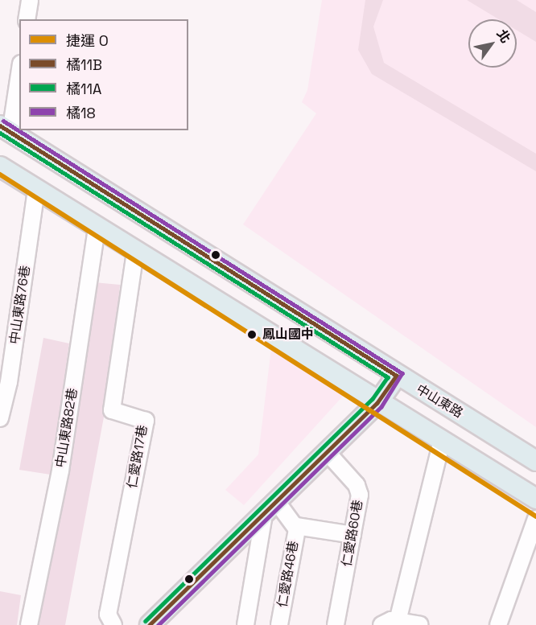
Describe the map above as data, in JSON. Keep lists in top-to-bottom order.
{
  "streets": {
    "main road": ["中山東路"],
    "street": [
      "中山東路76巷",
      "中山東路82巷",
      "仁愛路17巷",
      "仁愛路60巷",
      "仁愛路46巷"
    ]
  },
  "places": ["鳳山國中"],
  "lines": [
    "transit line 橘18",
    "transit line 橘11B",
    "transit line 橘11A",
    "metro line O"
  ],
  "legend": [
    "捷運 O",
    "橘11B",
    "橘11A",
    "橘18"
  ],
  "north": "top right"
}
